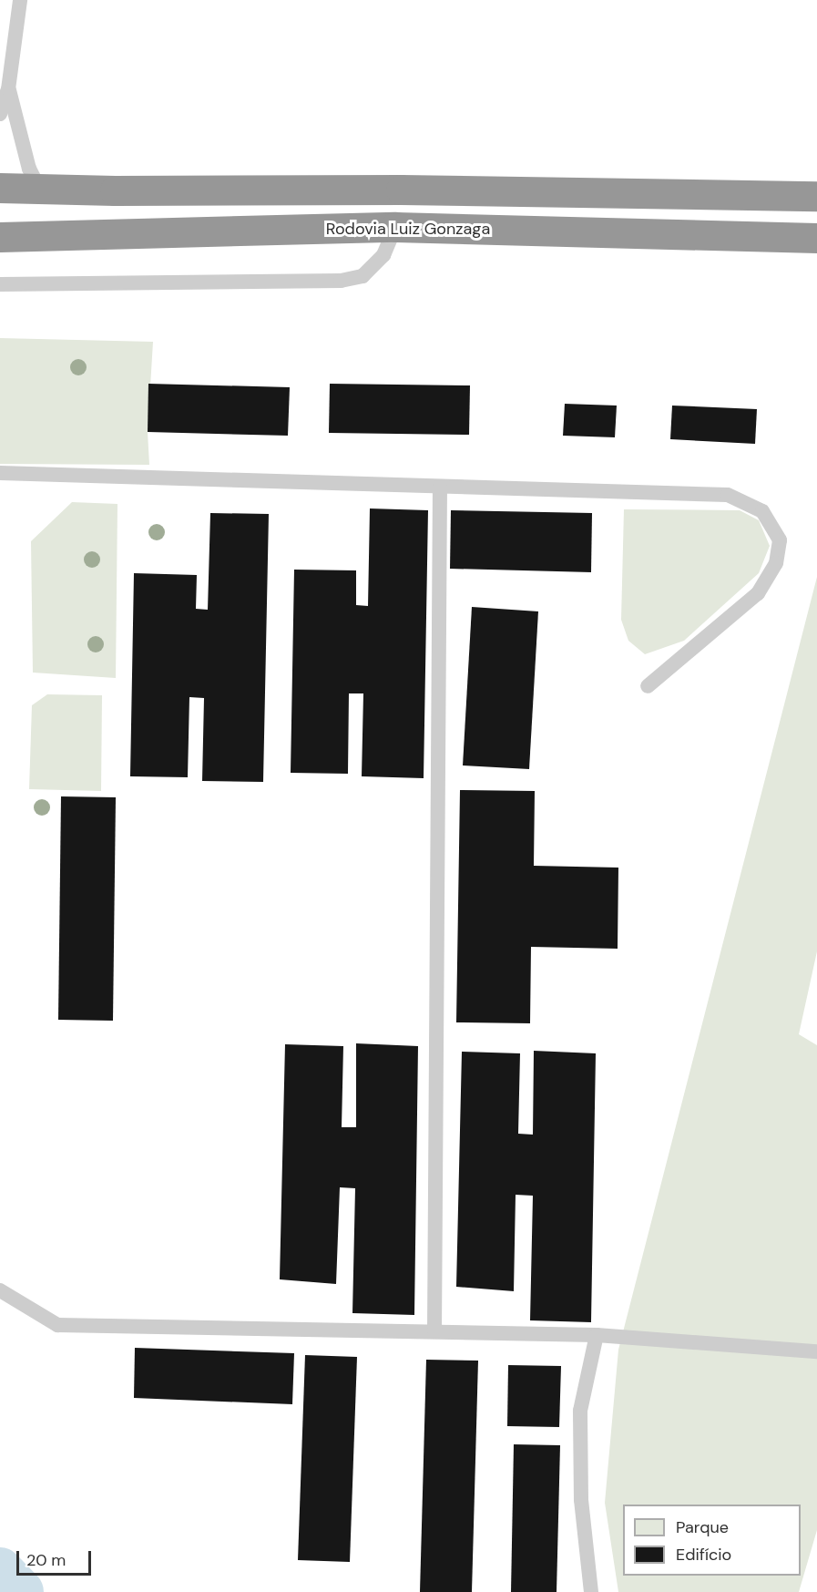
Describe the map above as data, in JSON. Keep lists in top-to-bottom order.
{
  "streets": {
    "highway": ["Rodovia Luiz Gonzaga"]
  },
  "legend": ["Parque", "Edifício"],
  "scale_bar": "20 m"
}
